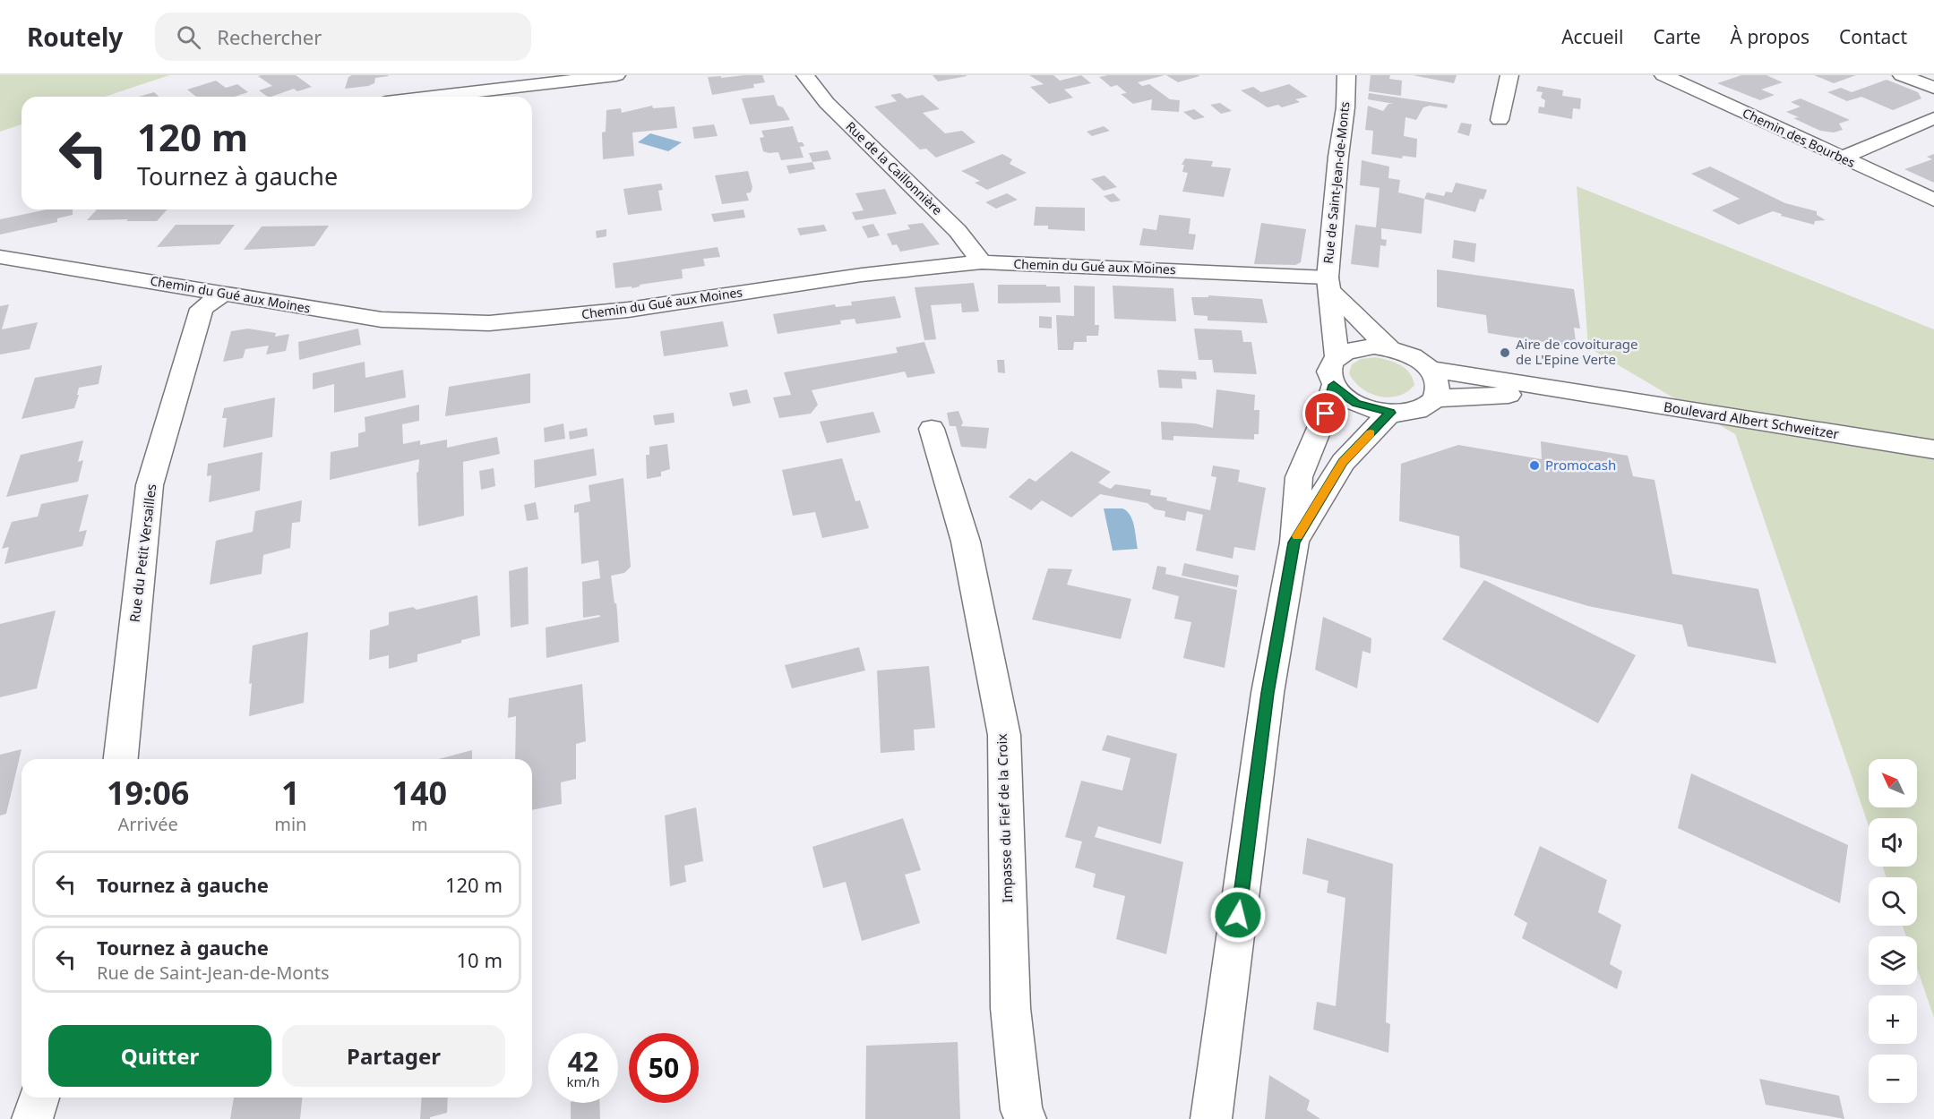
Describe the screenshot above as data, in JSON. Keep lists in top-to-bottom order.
{
  "streets": {
    "street": [
      "Chemin des Bourbes",
      "Rue de la Caillonnière",
      "Rue de Saint-Jean-de-Monts",
      "Chemin du Gué aux Moines",
      "Boulevard Albert Schweitzer",
      "Rue du Petit Versailles",
      "Impasse du Fief de la Croix"
    ]
  },
  "crossings": [
    ["Rue de la Caillonnière", "Chemin du Gué aux Moines"],
    ["Rue de Saint-Jean-de-Monts", "Chemin du Gué aux Moines"],
    ["Rue de Saint-Jean-de-Monts", "Boulevard Albert Schweitzer"],
    ["Chemin du Gué aux Moines", "Rue du Petit Versailles"]
  ],
  "places": ["Aire de covoiturage de L'Epine Verte", "Promocash"],
  "north": "top left",
  "page": {
    "header": "Routely",
    "search": "Rechercher",
    "nav": [
      "Accueil",
      "Carte",
      "À propos",
      "Contact"
    ],
    "turn": ["120 m", "Tournez à gauche"],
    "map_buttons": ["+", "−"],
    "eta": [
      "19:06",
      "Arrivée",
      "1",
      "min",
      "140",
      "m"
    ],
    "list": [
      {
        "name": "Tournez à gauche",
        "value": "120 m"
      },
      {
        "name": "Tournez à gauche",
        "note": "Rue de Saint-Jean-de-Monts",
        "value": "10 m"
      }
    ],
    "buttons": ["Quitter", "Partager"],
    "speed": "42 km/h",
    "limit": "50"
  }
}
